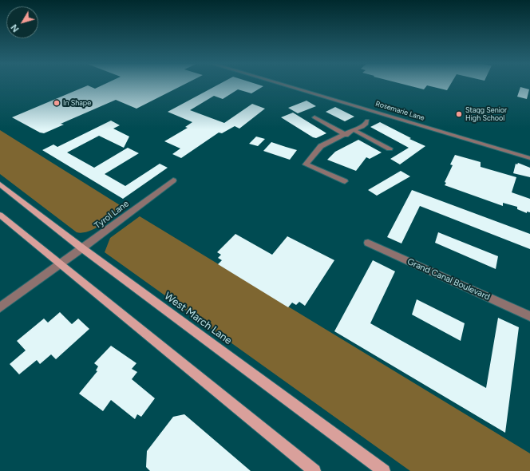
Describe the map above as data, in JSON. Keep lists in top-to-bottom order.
{
  "streets": {
    "main road": ["West March Lane"],
    "street": ["Rosemarie Lane", "Tyrol Lane", "Grand Canal Boulevard"]
  },
  "crossings": [
    ["Tyrol Lane", "West March Lane"]
  ],
  "places": ["In Shape", "Stagg Senior High School"],
  "north": "bottom left"
}
